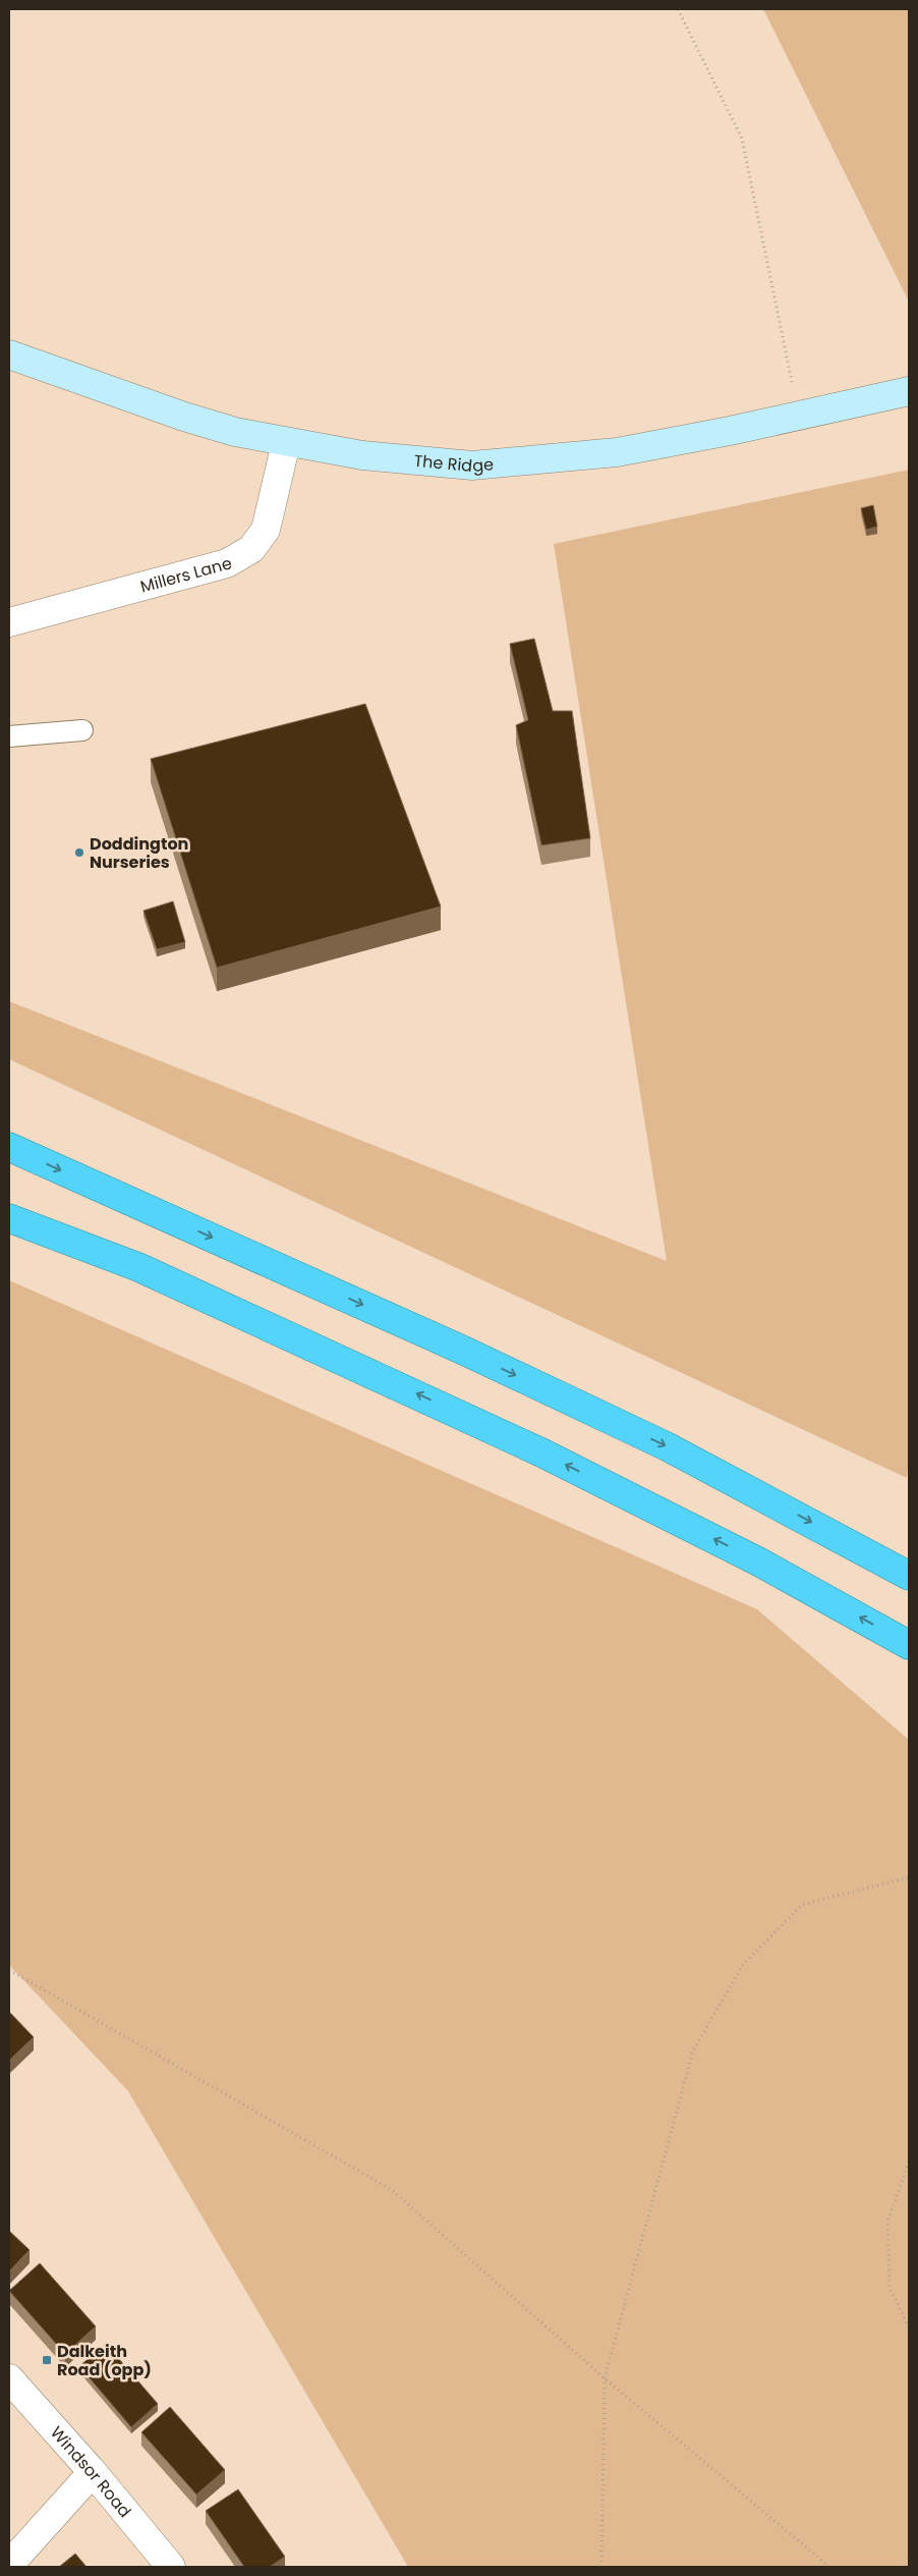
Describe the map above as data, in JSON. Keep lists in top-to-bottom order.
{
  "streets": {
    "main road": ["The Ridge"],
    "street": ["Millers Lane", "Windsor Road"]
  },
  "crossings": [
    ["The Ridge", "Millers Lane"]
  ],
  "places": {
    "other": ["Doddington Nurseries"],
    "transit": ["Dalkeith Road (opp)"]
  }
}
